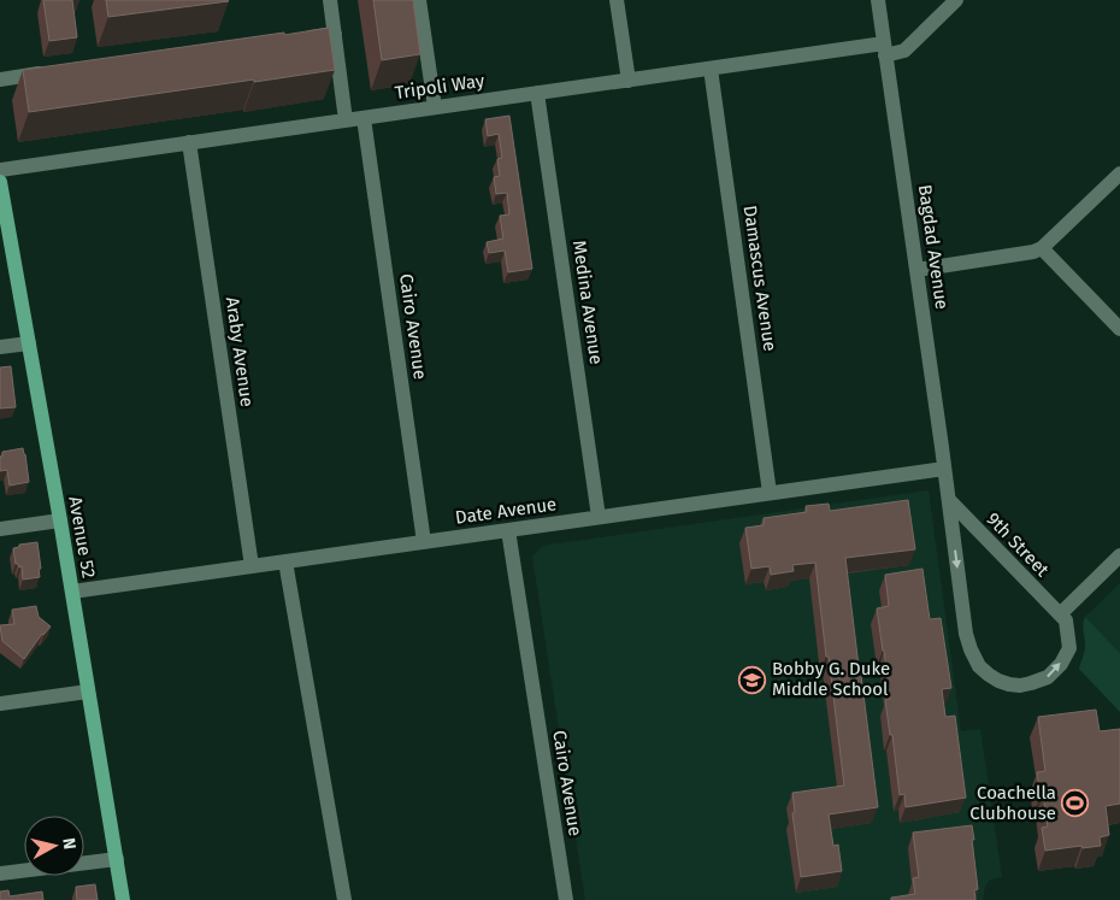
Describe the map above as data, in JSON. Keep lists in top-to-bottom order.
{
  "streets": {
    "main road": ["Avenue 52"],
    "street": [
      "Tripoli Way",
      "Bagdad Avenue",
      "Damascus Avenue",
      "Medina Avenue",
      "Cairo Avenue",
      "Araby Avenue",
      "Date Avenue",
      "9th Street"
    ]
  },
  "crossings": [
    ["Tripoli Way", "Bagdad Avenue"],
    ["Tripoli Way", "Damascus Avenue"],
    ["Tripoli Way", "Medina Avenue"],
    ["Tripoli Way", "Cairo Avenue"],
    ["Tripoli Way", "Araby Avenue"],
    ["Bagdad Avenue", "Date Avenue"],
    ["Bagdad Avenue", "9th Street"],
    ["Damascus Avenue", "Date Avenue"],
    ["Medina Avenue", "Date Avenue"],
    ["Cairo Avenue", "Date Avenue"],
    ["Araby Avenue", "Date Avenue"],
    ["Date Avenue", "Avenue 52"]
  ],
  "places": {
    "school or university": ["Bobby G. Duke Middle School"],
    "sports": ["Coachella Clubhouse"]
  },
  "north": "right"
}
